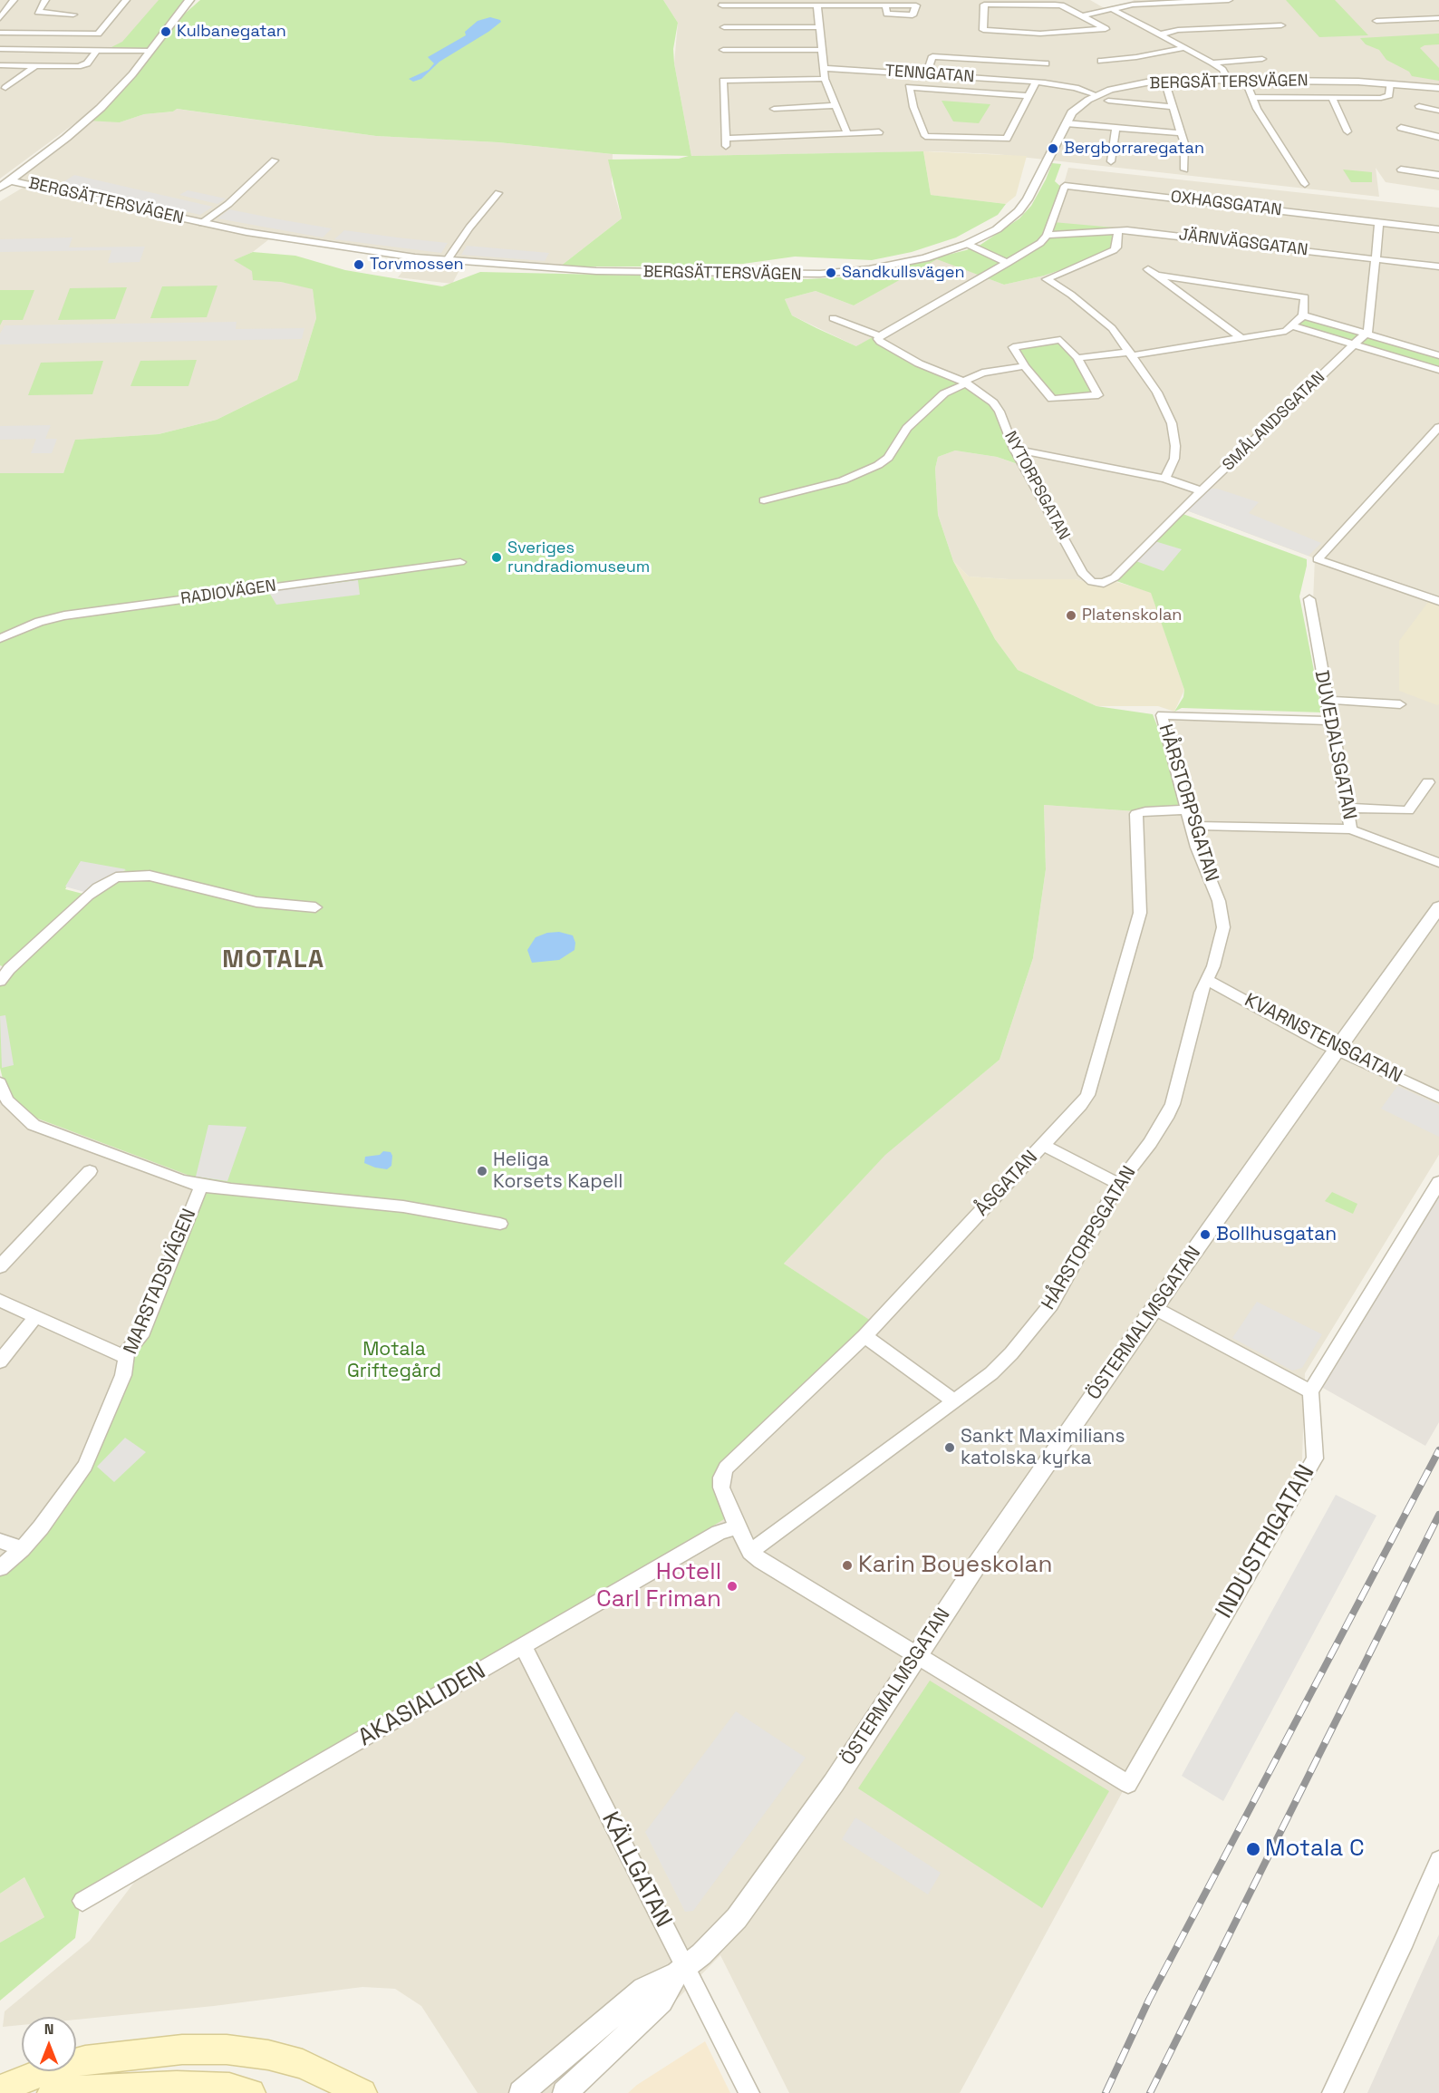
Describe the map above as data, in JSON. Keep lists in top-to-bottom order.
{
  "streets": {
    "street": [
      "TENNGATAN",
      "BERGSÄTTERSVÄGEN",
      "OXHAGSGATAN",
      "JÄRNVÄGSGATAN",
      "SMÅLANDSGATAN",
      "NYTORPSGATAN",
      "RADIOVÄGEN",
      "DUVEDALSGATAN",
      "HÅRSTORPSGATAN",
      "KVARNSTENSGATAN",
      "ÅSGATAN",
      "MARSTADSVÄGEN",
      "ÖSTERMALMSGATAN",
      "INDUSTRIGATAN",
      "AKASIALIDEN",
      "KÄLLGATAN"
    ]
  },
  "crossings": [
    ["TENNGATAN", "BERGSÄTTERSVÄGEN"],
    ["OXHAGSGATAN", "JÄRNVÄGSGATAN"],
    ["SMÅLANDSGATAN", "NYTORPSGATAN"],
    ["DUVEDALSGATAN", "HÅRSTORPSGATAN"],
    ["HÅRSTORPSGATAN", "KVARNSTENSGATAN"],
    ["HÅRSTORPSGATAN", "ÅSGATAN"],
    ["KVARNSTENSGATAN", "ÖSTERMALMSGATAN"],
    ["ÅSGATAN", "AKASIALIDEN"],
    ["ÖSTERMALMSGATAN", "INDUSTRIGATAN"],
    ["ÖSTERMALMSGATAN", "KÄLLGATAN"],
    ["AKASIALIDEN", "KÄLLGATAN"]
  ],
  "districts": ["MOTALA"],
  "parks": ["Motala Griftegård"],
  "places": [
    "Kulbanegatan",
    "Bergborraregatan",
    "Torvmossen",
    "Sandkullsvägen",
    "Sveriges rundradiomuseum",
    "Platenskolan",
    "Heliga Korsets Kapell",
    "Bollhusgatan",
    "Sankt Maximilians katolska kyrka",
    "Karin Boyeskolan",
    "Hotell Carl Friman",
    "Motala C"
  ],
  "north": "top"
}
